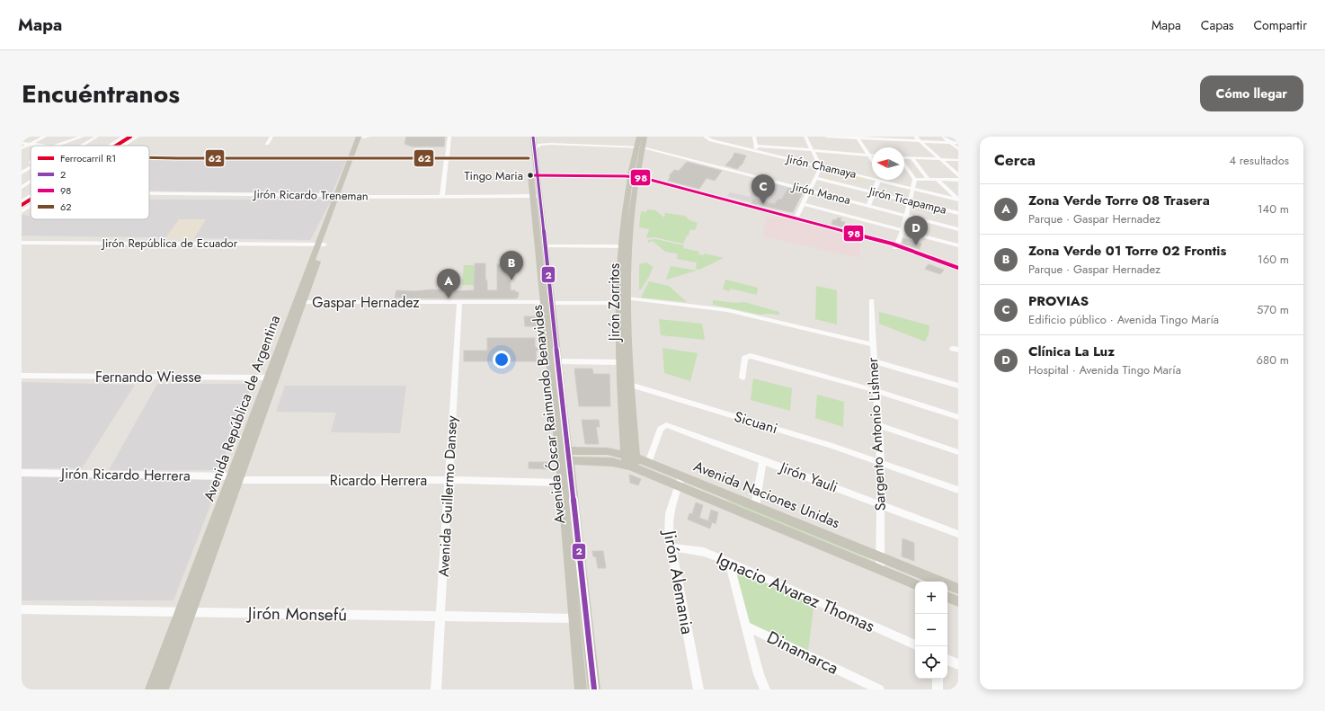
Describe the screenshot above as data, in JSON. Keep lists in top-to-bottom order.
{
  "streets": {
    "main road": [
      "Jirón Zorritos",
      "Avenida República de Argentina",
      "Avenida Óscar Raimundo Benavides",
      "Avenida Naciones Unidas"
    ],
    "street": [
      "Jirón Chamaya",
      "Jirón Manoa",
      "Jirón Ricardo Treneman",
      "Jirón Ticapampa",
      "Jirón República de Ecuador",
      "Gaspar Hernadez",
      "Fernando Wiesse",
      "Sicuani",
      "Sargento Antonio Lishner",
      "Jirón Ricardo Herrera",
      "Jirón Yauli",
      "Ricardo Herrera",
      "Avenida Guillermo Dansey",
      "Jirón Alemania",
      "Ignacio Alvarez Thomas",
      "Jirón Monsefú",
      "Dinamarca"
    ]
  },
  "crossings": [
    ["Jirón Manoa", "Jirón Zorritos"],
    ["Jirón Ricardo Treneman", "Avenida República de Argentina"],
    ["Jirón Ricardo Treneman", "Avenida Óscar Raimundo Benavides"],
    ["Jirón República de Ecuador", "Avenida República de Argentina"],
    ["Gaspar Hernadez", "Jirón Zorritos"],
    ["Gaspar Hernadez", "Avenida República de Argentina"],
    ["Gaspar Hernadez", "Avenida Óscar Raimundo Benavides"],
    ["Gaspar Hernadez", "Sargento Antonio Lishner"],
    ["Gaspar Hernadez", "Avenida Guillermo Dansey"],
    ["Jirón Zorritos", "Sicuani"],
    ["Jirón Zorritos", "Avenida Naciones Unidas"],
    ["Fernando Wiesse", "Avenida República de Argentina"],
    ["Avenida República de Argentina", "Jirón Ricardo Herrera"],
    ["Avenida República de Argentina", "Ricardo Herrera"],
    ["Avenida República de Argentina", "Jirón Monsefú"],
    ["Avenida Óscar Raimundo Benavides", "Ricardo Herrera"],
    ["Avenida Óscar Raimundo Benavides", "Avenida Naciones Unidas"],
    ["Avenida Óscar Raimundo Benavides", "Jirón Monsefú"],
    ["Sicuani", "Sargento Antonio Lishner"],
    ["Sargento Antonio Lishner", "Jirón Yauli"],
    ["Sargento Antonio Lishner", "Avenida Naciones Unidas"],
    ["Jirón Ricardo Herrera", "Ricardo Herrera"],
    ["Jirón Yauli", "Avenida Naciones Unidas"],
    ["Ricardo Herrera", "Avenida Guillermo Dansey"],
    ["Avenida Naciones Unidas", "Jirón Alemania"],
    ["Avenida Guillermo Dansey", "Jirón Monsefú"],
    ["Jirón Alemania", "Ignacio Alvarez Thomas"]
  ],
  "places": ["Tingo Maria"],
  "lines": [
    "rail line R1",
    "transit line 2",
    "transit line 62",
    "transit line 98"
  ],
  "legend": [
    "Ferrocarril R1",
    "2",
    "98",
    "62"
  ],
  "north": "left",
  "page": {
    "header": "Mapa",
    "nav": ["Mapa", "Capas", "Compartir"],
    "title": "Encuéntranos",
    "buttons": "Cómo llegar",
    "heading": ["Cerca", "4 resultados"],
    "pins": [
      "C",
      "D",
      "B",
      "A"
    ],
    "list": [
      {
        "mark": "A",
        "name": "Zona Verde Torre 08 Trasera",
        "note": "Parque · Gaspar Hernadez",
        "value": "140 m"
      },
      {
        "mark": "B",
        "name": "Zona Verde 01 Torre 02 Frontis",
        "note": "Parque · Gaspar Hernadez",
        "value": "160 m"
      },
      {
        "mark": "C",
        "name": "PROVIAS",
        "note": "Edificio público · Avenida Tingo María",
        "value": "570 m"
      },
      {
        "mark": "D",
        "name": "Clínica La Luz",
        "note": "Hospital · Avenida Tingo María",
        "value": "680 m"
      }
    ],
    "map_buttons": ["+", "−"]
  }
}
